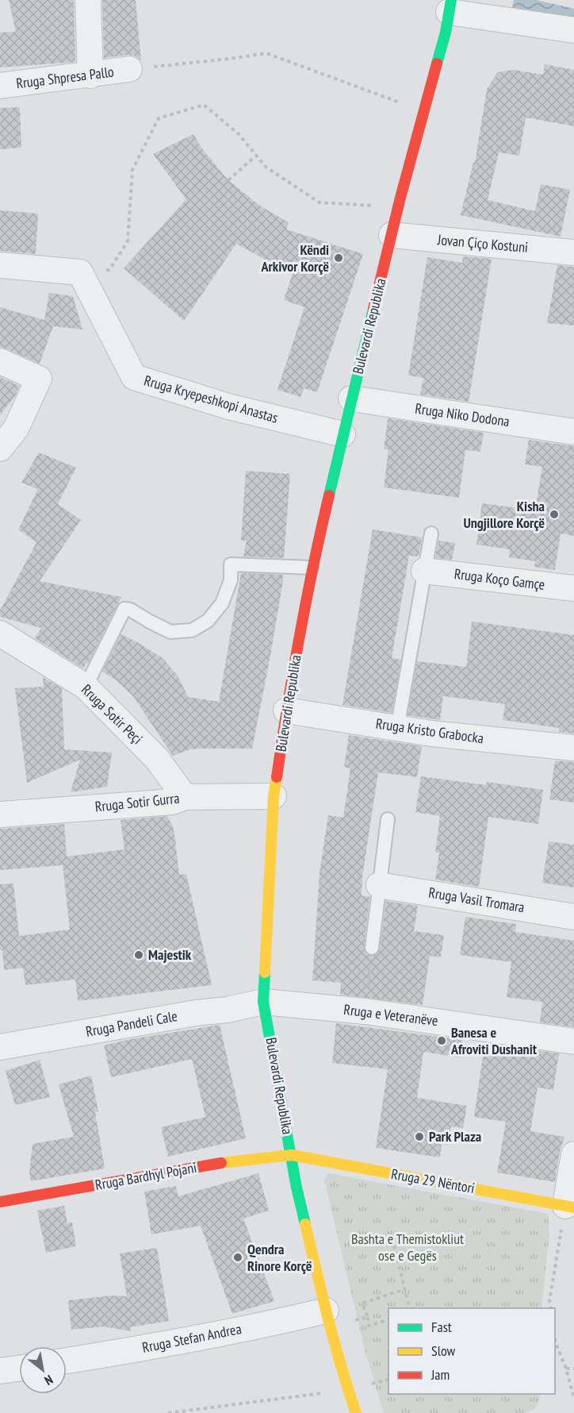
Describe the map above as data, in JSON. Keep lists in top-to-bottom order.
{
  "streets": {
    "street": [
      "Rruga Shpresa Pallo",
      "Jovan Çiço Kostuni",
      "Bulevardi Republika",
      "Rruga Kryepeshkopi Anastas",
      "Rruga Niko Dodona",
      "Rruga Koço Gamçe",
      "Rruga Sotir Peçi",
      "Rruga Kristo Grabocka",
      "Rruga Sotir Gurra",
      "Rruga Vasil Tromara",
      "Rruga e Veteranëve",
      "Rruga Pandeli Cale",
      "Rruga Bardhyl Pojani",
      "Rruga 29 Nëntori",
      "Rruga Stefan Andrea"
    ]
  },
  "crossings": [
    ["Jovan Çiço Kostuni", "Bulevardi Republika"],
    ["Bulevardi Republika", "Rruga Kryepeshkopi Anastas"],
    ["Bulevardi Republika", "Rruga Niko Dodona"],
    ["Bulevardi Republika", "Rruga Kristo Grabocka"],
    ["Bulevardi Republika", "Rruga Sotir Gurra"],
    ["Bulevardi Republika", "Rruga e Veteranëve"],
    ["Bulevardi Republika", "Rruga Pandeli Cale"],
    ["Bulevardi Republika", "Rruga Bardhyl Pojani"],
    ["Bulevardi Republika", "Rruga 29 Nëntori"],
    ["Bulevardi Republika", "Rruga Stefan Andrea"],
    ["Rruga Sotir Peçi", "Rruga Sotir Gurra"],
    ["Rruga e Veteranëve", "Rruga Pandeli Cale"],
    ["Rruga Bardhyl Pojani", "Rruga 29 Nëntori"]
  ],
  "parks": ["Bashta e Themistokliut ose e Gegës"],
  "places": [
    "Këndi Arkivor Korçë",
    "Kisha Ungjillore Korçë",
    "Majestik",
    "Banesa e Afroviti Dushanit",
    "Park Plaza",
    "Qendra Rinore Korçë"
  ],
  "legend": ["Fast", "Slow", "Jam"],
  "north": "bottom right"
}
